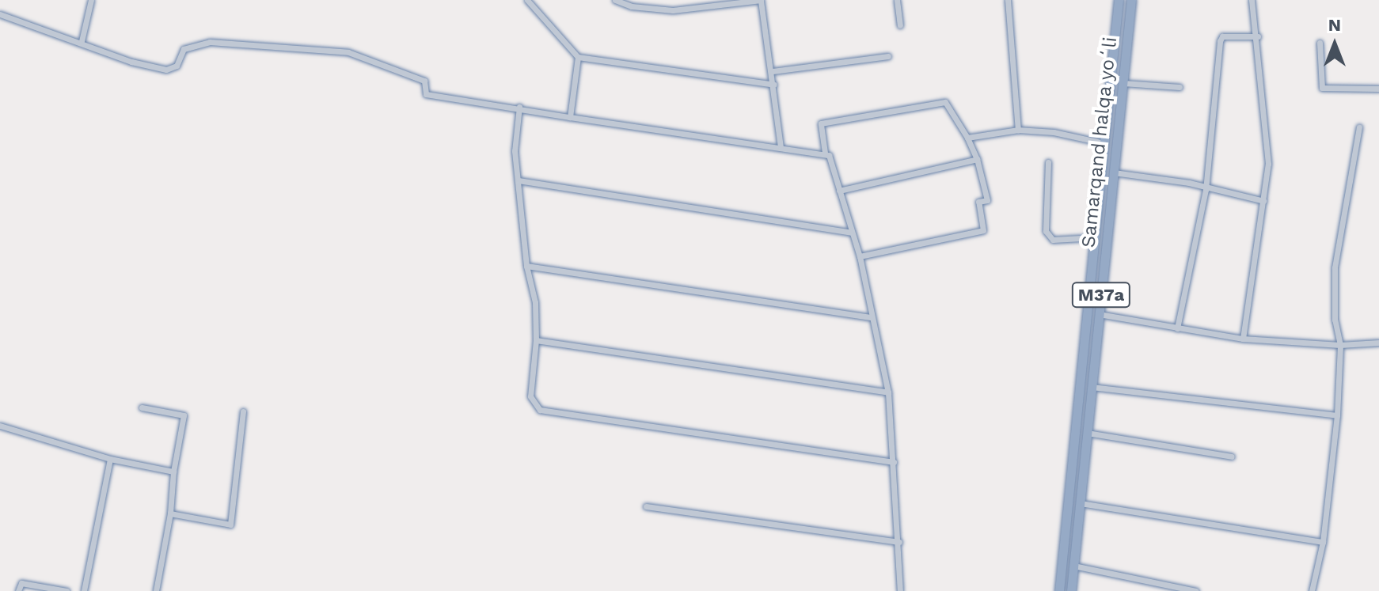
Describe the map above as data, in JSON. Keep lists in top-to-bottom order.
{
  "streets": {
    "highway": ["Samarqand halqa yoʻli", "M37a"]
  },
  "north": "top"
}
